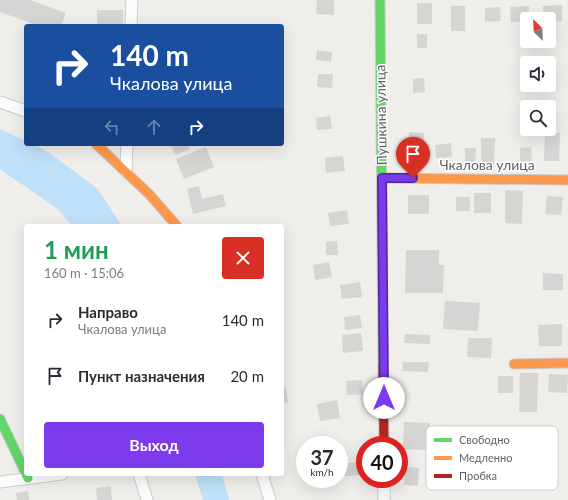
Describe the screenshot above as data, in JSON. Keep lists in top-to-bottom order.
{
  "streets": {
    "street": ["Пушкина улица", "Чкалова улица"]
  },
  "crossings": [
    ["Пушкина улица", "Чкалова улица"]
  ],
  "legend": ["Свободно", "Медленно", "Пробка"],
  "north": "top left",
  "page": {
    "turn": ["140 m", "Чкалова улица"],
    "heading": ["1 мин", "160 m · 15:06"],
    "list": [
      {
        "name": "Направо",
        "note": "Чкалова улица",
        "value": "140 m"
      },
      {
        "name": "Пункт назначения",
        "value": "20 m"
      }
    ],
    "buttons": "Выход",
    "speed": "37 km/h",
    "limit": "40"
  }
}
